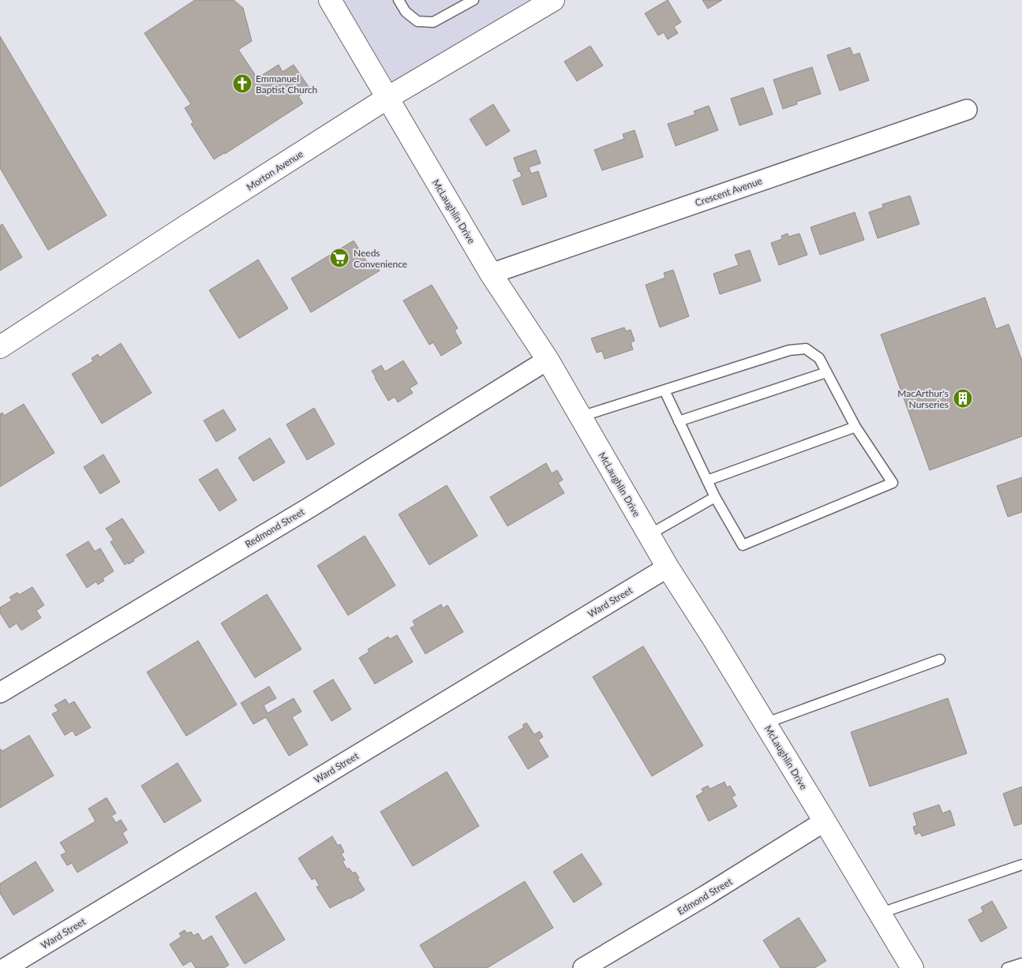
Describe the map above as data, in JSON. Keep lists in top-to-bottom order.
{
  "streets": {
    "main road": ["Morton Avenue", "McLaughlin Drive"],
    "street": [
      "Crescent Avenue",
      "Redmond Street",
      "Ward Street",
      "Edmond Street"
    ]
  },
  "crossings": [
    ["Morton Avenue", "McLaughlin Drive"],
    ["Crescent Avenue", "McLaughlin Drive"],
    ["McLaughlin Drive", "Redmond Street"],
    ["McLaughlin Drive", "Ward Street"],
    ["McLaughlin Drive", "Edmond Street"]
  ],
  "places": {
    "church": ["Emmanuel Baptist Church"],
    "supermarket": ["Needs Convenience"],
    "building": ["MacArthur's Nurseries"]
  }
}
